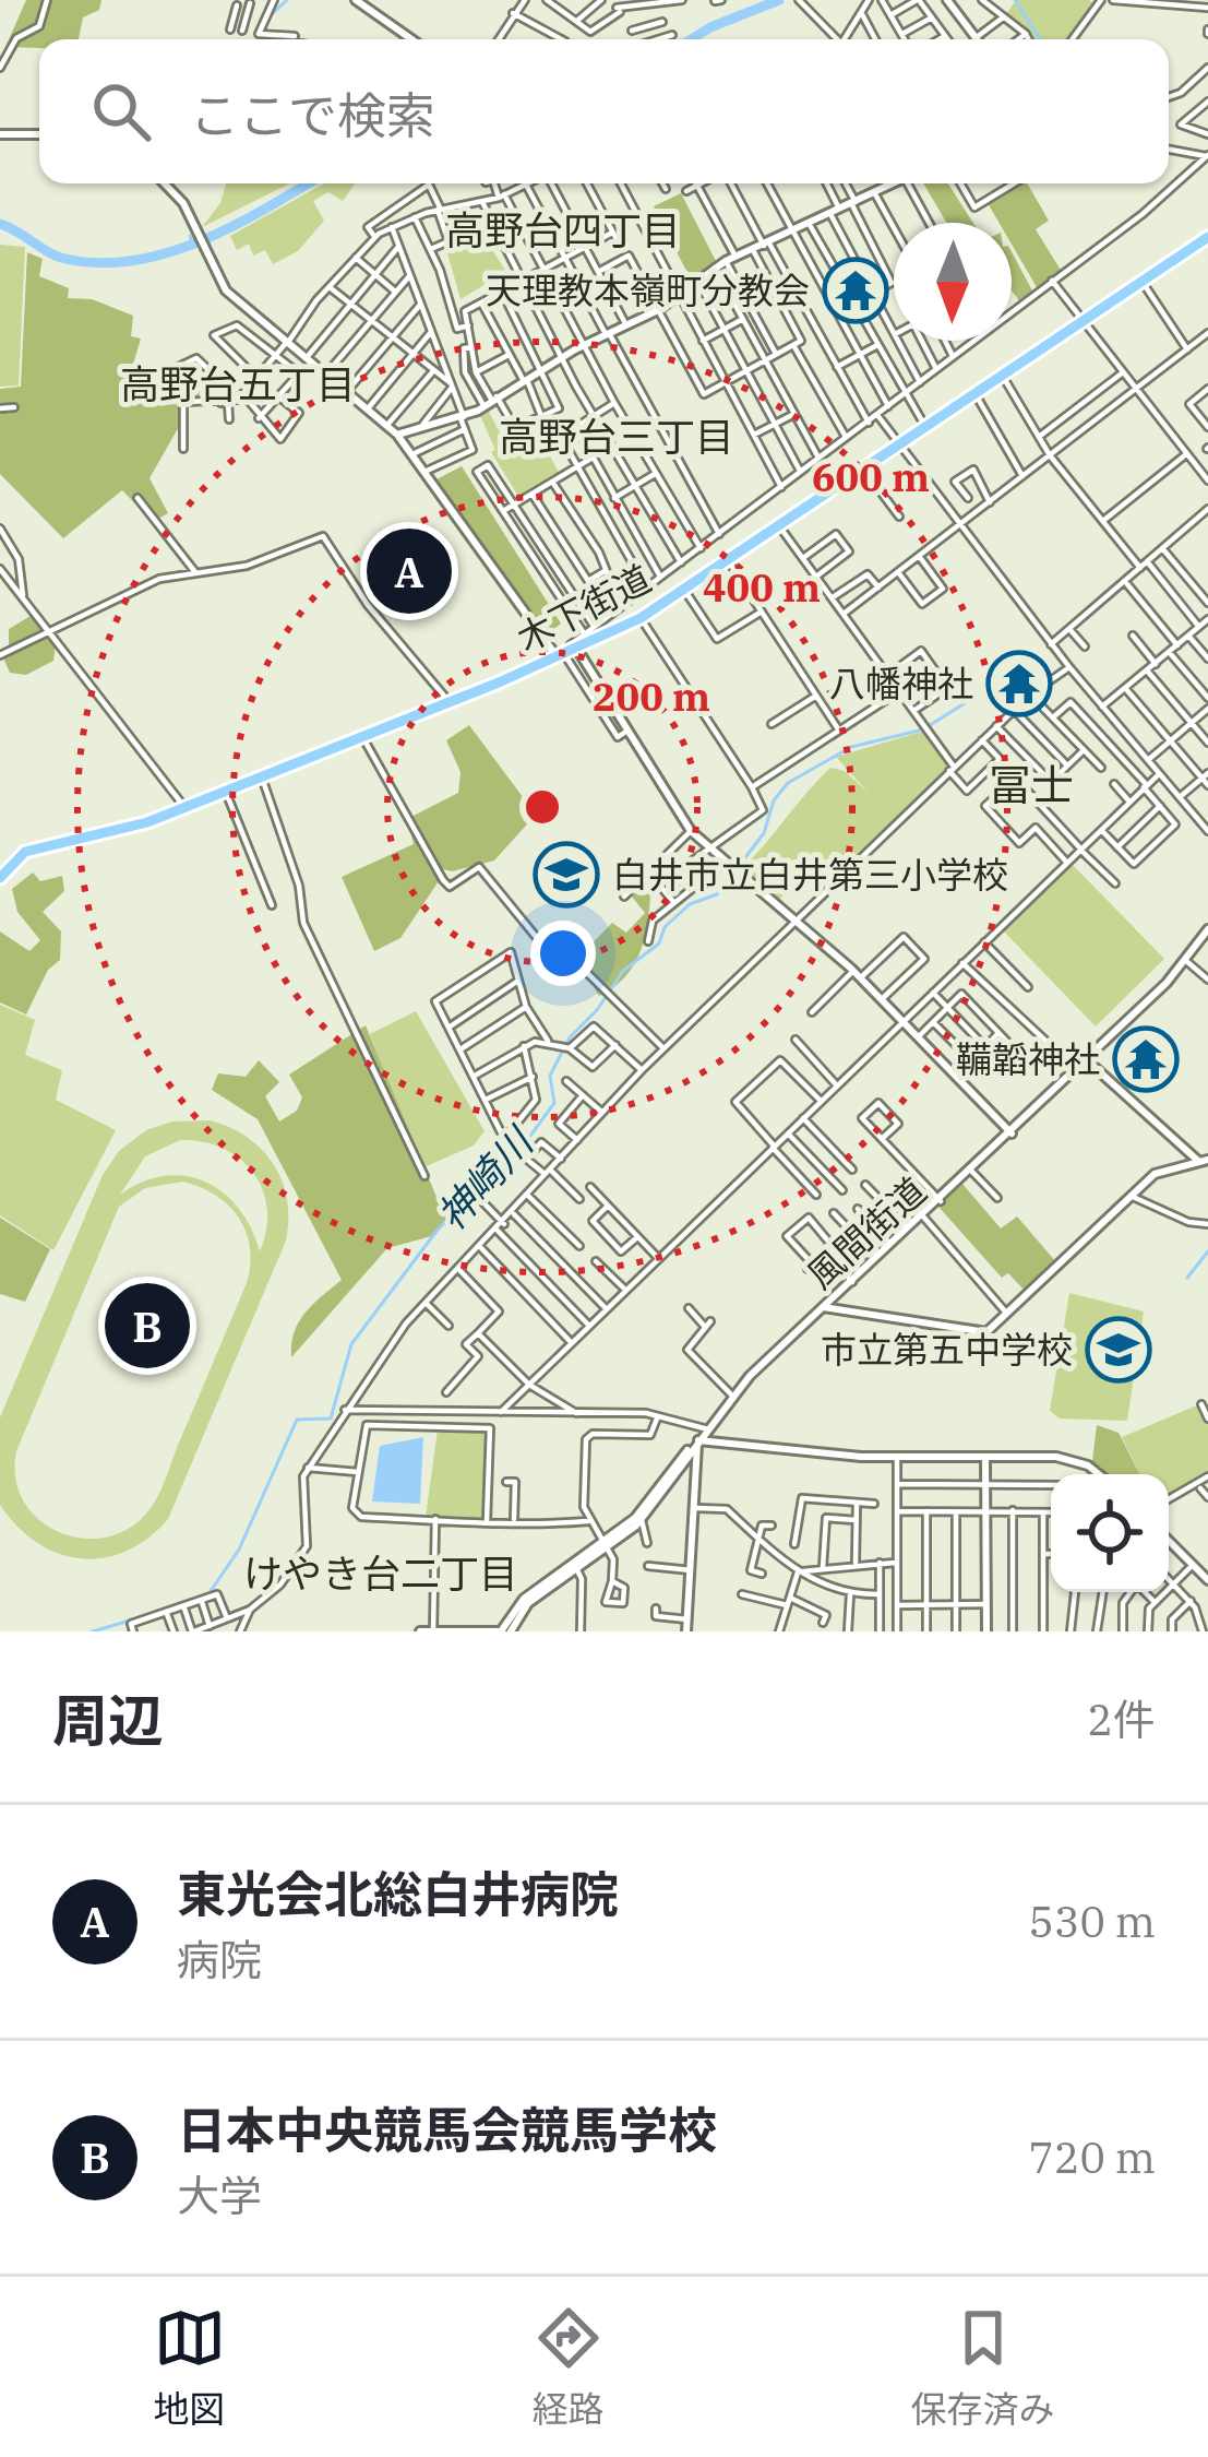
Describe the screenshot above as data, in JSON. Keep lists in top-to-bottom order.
{
  "streets": {
    "main road": ["木下街道"],
    "street": ["風間街道"]
  },
  "districts": [
    "高野台四丁目",
    "高野台五丁目",
    "高野台三丁目",
    "冨士",
    "けやき台二丁目"
  ],
  "water": ["神崎川"],
  "places": {
    "temple": ["天理教本嶺町分教会", "八幡神社", "鞴韜神社"],
    "school or university": ["白井市立白井第三小学校", "市立第五中学校"]
  },
  "north": "bottom",
  "page": {
    "search": "ここで検索",
    "pins": ["A", "B"],
    "heading": ["周辺", "2件"],
    "list": [
      {
        "mark": "A",
        "name": "東光会北総白井病院",
        "note": "病院",
        "value": "530 m"
      },
      {
        "mark": "B",
        "name": "日本中央競馬会競馬学校",
        "note": "大学",
        "value": "720 m"
      }
    ],
    "nav": ["地図", "経路", "保存済み"]
  },
  "rings": ["600 m", "400 m", "200 m"]
}
